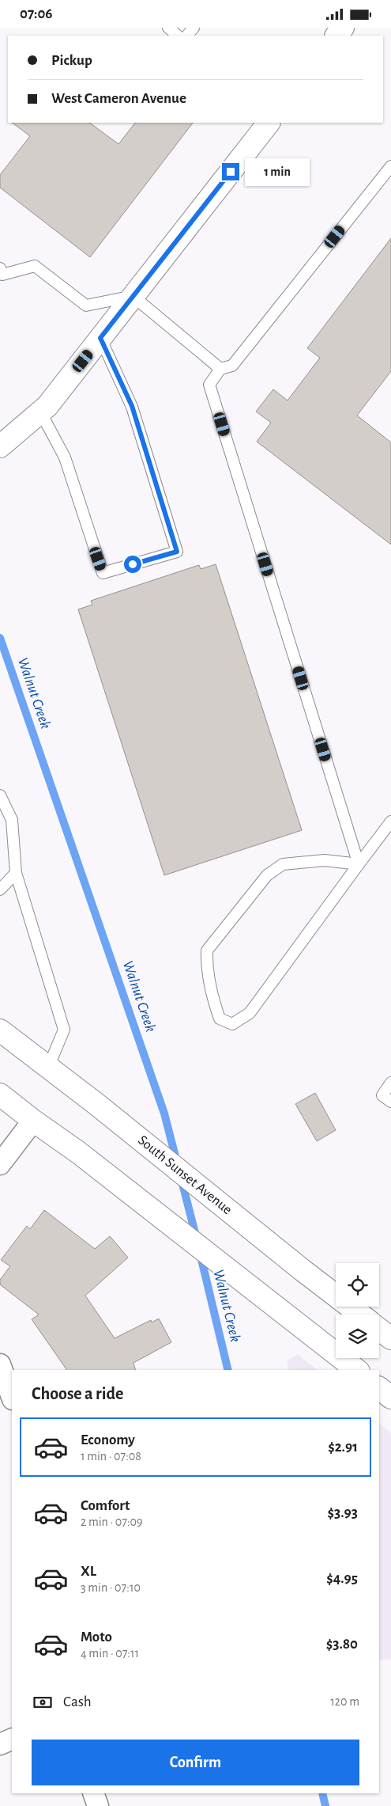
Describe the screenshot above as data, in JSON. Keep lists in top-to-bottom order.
{
  "streets": {
    "main road": ["South Sunset Avenue"]
  },
  "water": ["Walnut Creek"],
  "page": {
    "status": "07:06",
    "banner": ["Pickup", "West Cameron Avenue"],
    "bubble": "1 min",
    "heading": "Choose a ride",
    "list": [
      {
        "name": "Economy",
        "note": "1 min · 07:08",
        "value": "$2.91"
      },
      {
        "name": "Comfort",
        "note": "2 min · 07:09",
        "value": "$3.93"
      },
      {
        "name": "XL",
        "note": "3 min · 07:10",
        "value": "$4.95"
      },
      {
        "name": "Moto",
        "note": "4 min · 07:11",
        "value": "$3.80"
      }
    ],
    "pay": ["Cash", "120 m"],
    "buttons": "Confirm"
  }
}
